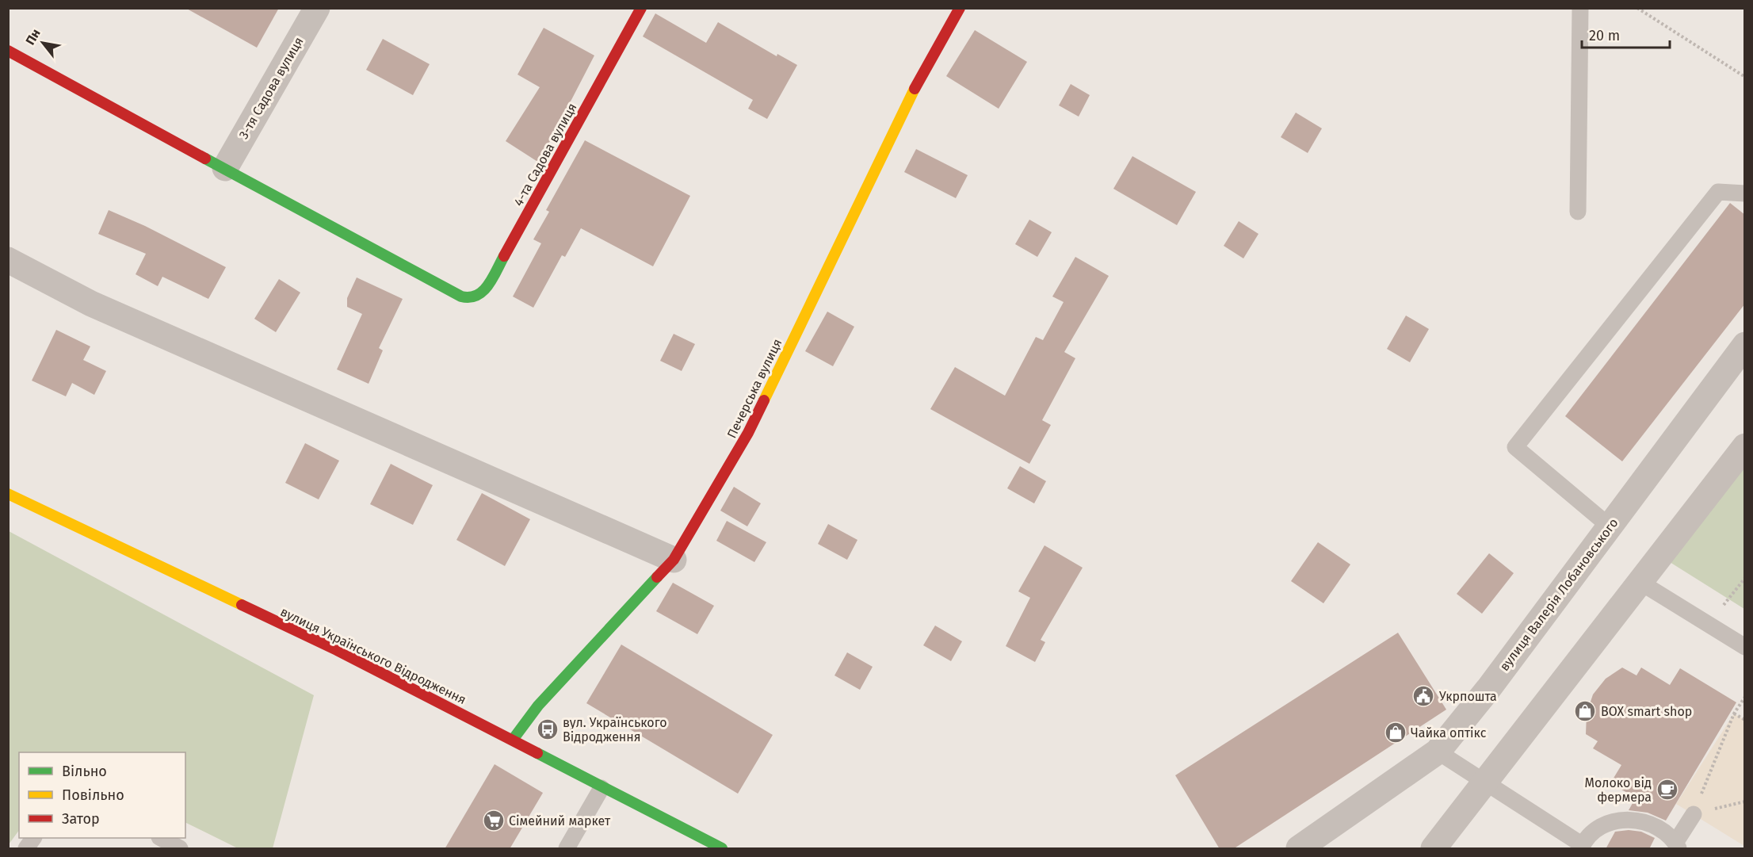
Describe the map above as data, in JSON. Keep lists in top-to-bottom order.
{
  "streets": {
    "street": [
      "3-тя Садова вулиця",
      "4-та Садова вулиця",
      "Печерська вулиця",
      "вулиця Валерія Лобановського",
      "вулиця Українського Відродження"
    ]
  },
  "crossings": [
    ["3-тя Садова вулиця", "4-та Садова вулиця"],
    ["Печерська вулиця", "вулиця Українського Відродження"]
  ],
  "places": {
    "public building": ["Укрпошта"],
    "shop": ["BOX smart shop", "Чайка оптікс"],
    "bus stop": ["вул. Українського Відродження"],
    "cafe": ["Молоко від фермера"],
    "supermarket": ["Сімейний маркет"]
  },
  "legend": ["Вільно", "Повільно", "Затор"],
  "scale_bar": "20 m",
  "north": "top left"
}
